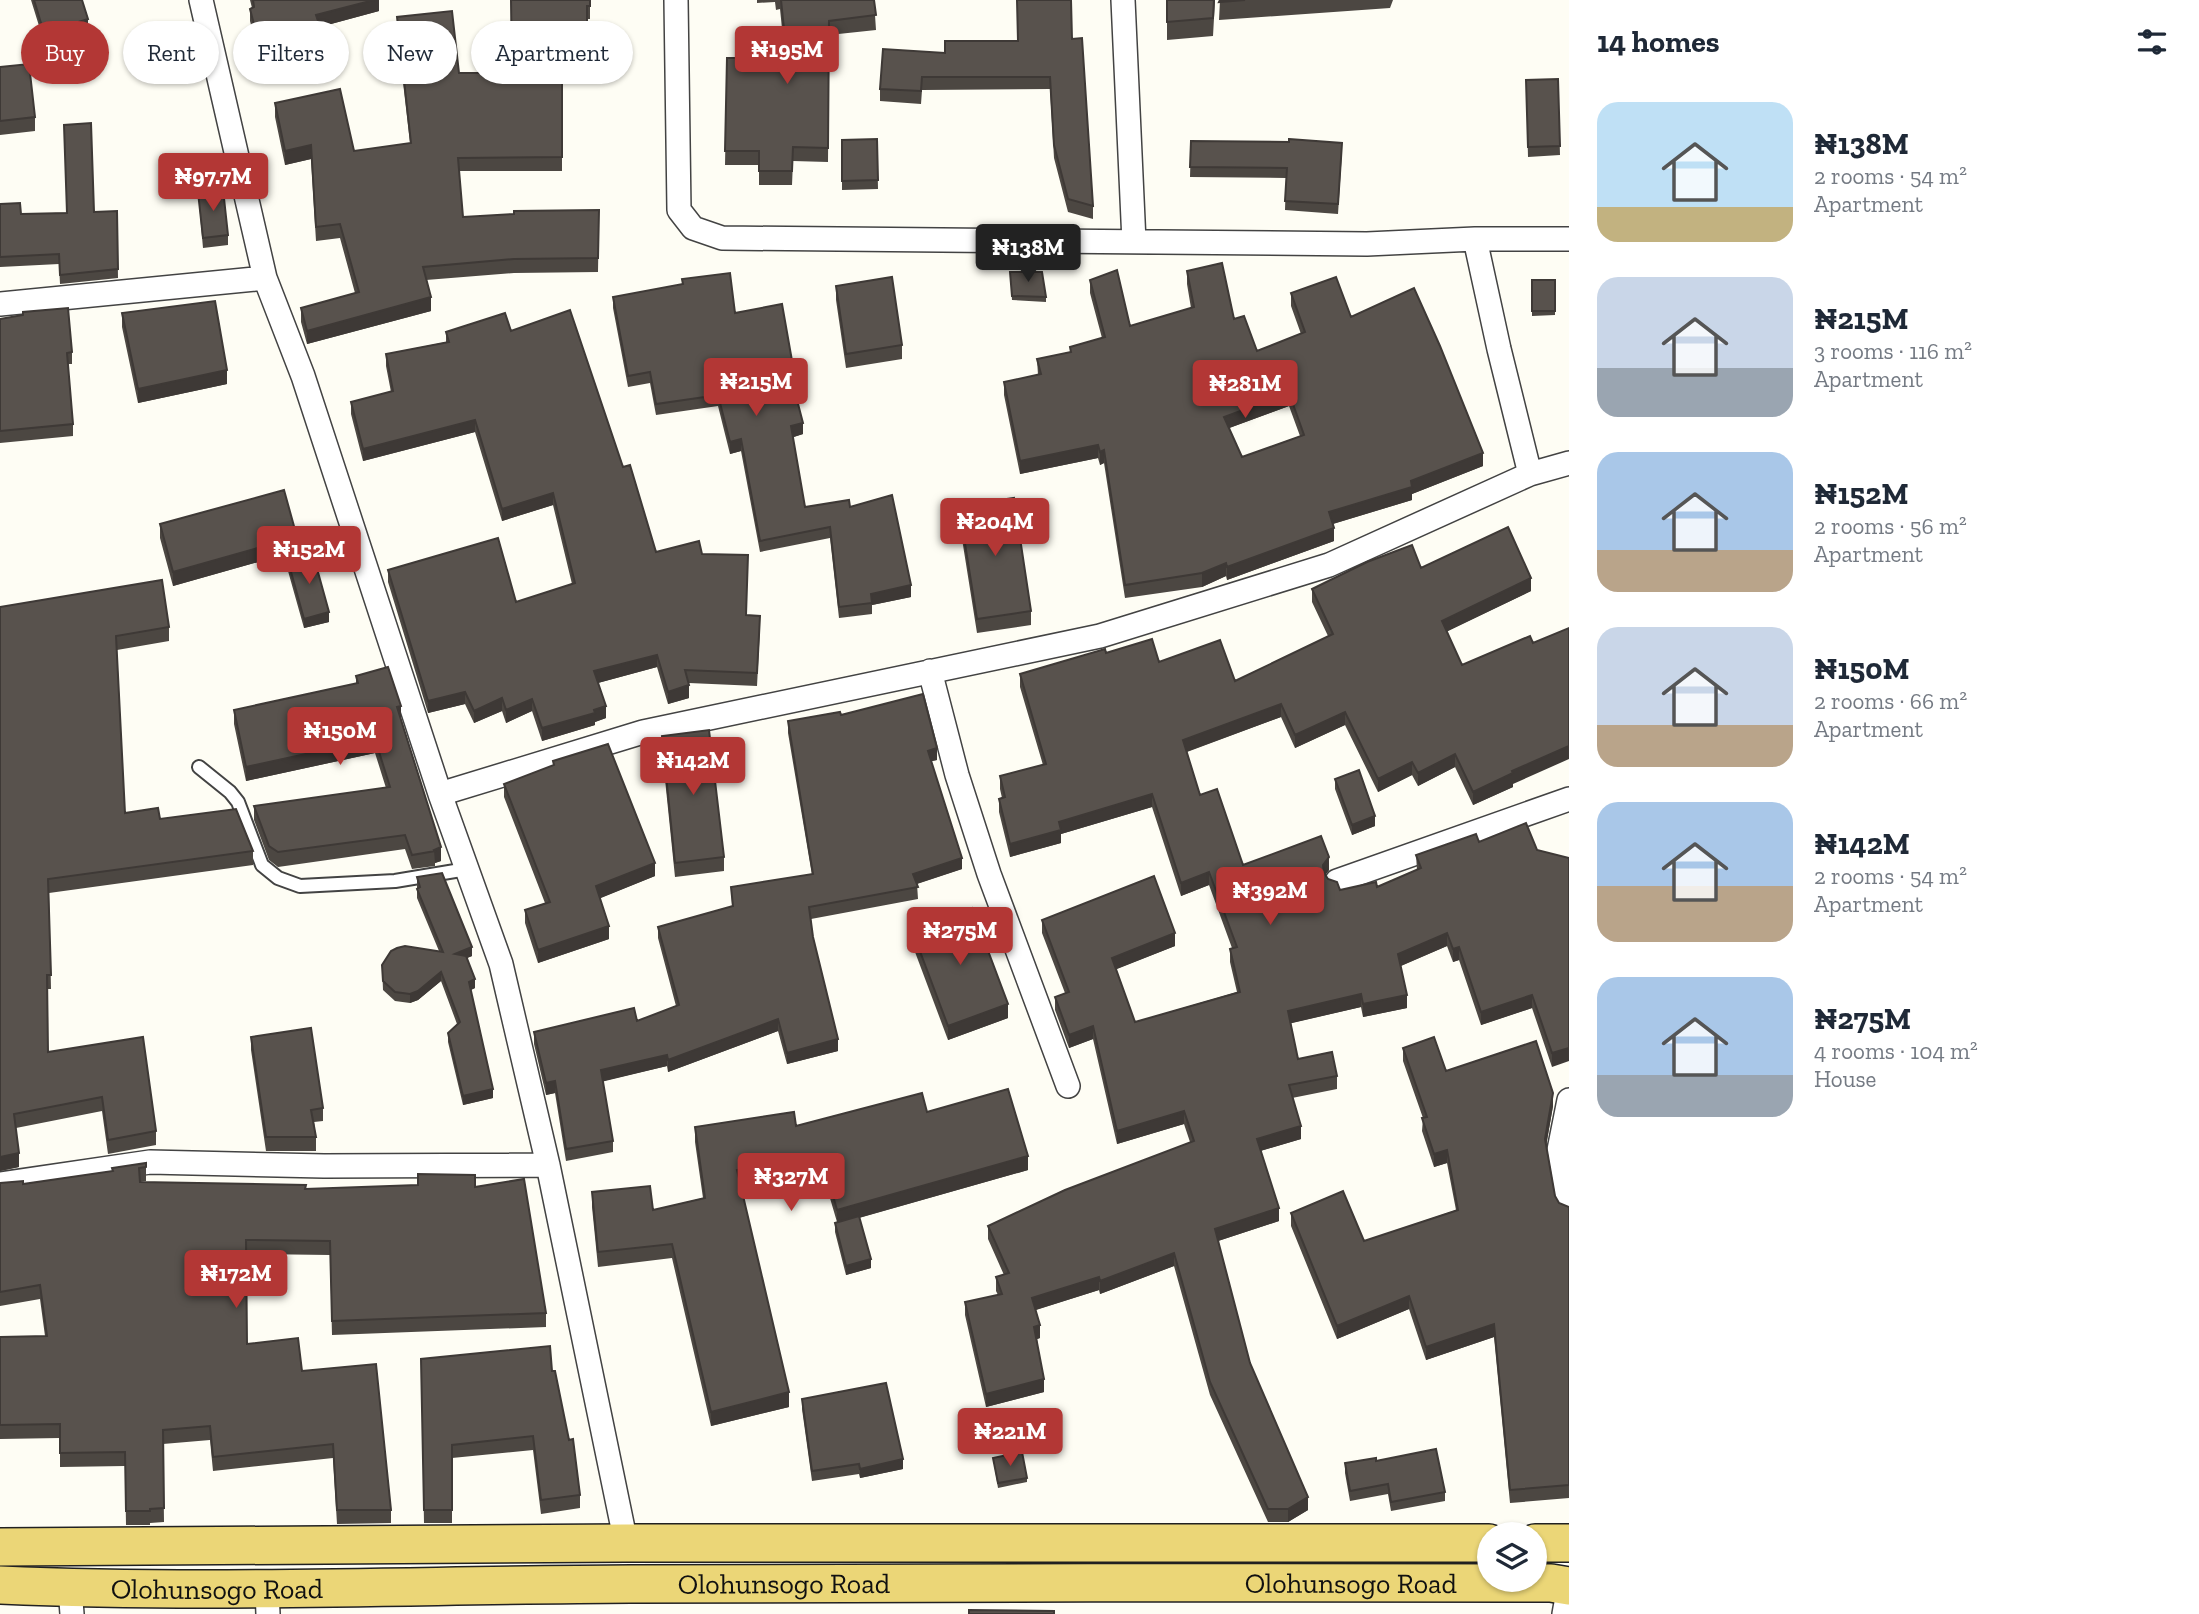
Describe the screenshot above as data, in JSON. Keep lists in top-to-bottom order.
{
  "streets": {
    "main road": ["Olohunsogo Road"]
  },
  "page": {
    "heading": "14 homes",
    "chip": [
      "Buy",
      "Rent",
      "Filters",
      "New",
      "Apartment"
    ],
    "price": [
      "₦195M",
      "₦97.7M",
      "₦138M",
      "₦215M",
      "₦281M",
      "₦204M",
      "₦152M",
      "₦150M",
      "₦142M",
      "₦392M",
      "₦275M",
      "₦327M",
      "₦172M",
      "₦221M"
    ],
    "list": [
      {
        "name": "₦138M",
        "note": "2 rooms · 54 m² · Apartment"
      },
      {
        "name": "₦215M",
        "note": "3 rooms · 116 m² · Apartment"
      },
      {
        "name": "₦152M",
        "note": "2 rooms · 56 m² · Apartment"
      },
      {
        "name": "₦150M",
        "note": "2 rooms · 66 m² · Apartment"
      },
      {
        "name": "₦142M",
        "note": "2 rooms · 54 m² · Apartment"
      },
      {
        "name": "₦275M",
        "note": "4 rooms · 104 m² · House"
      }
    ]
  }
}
